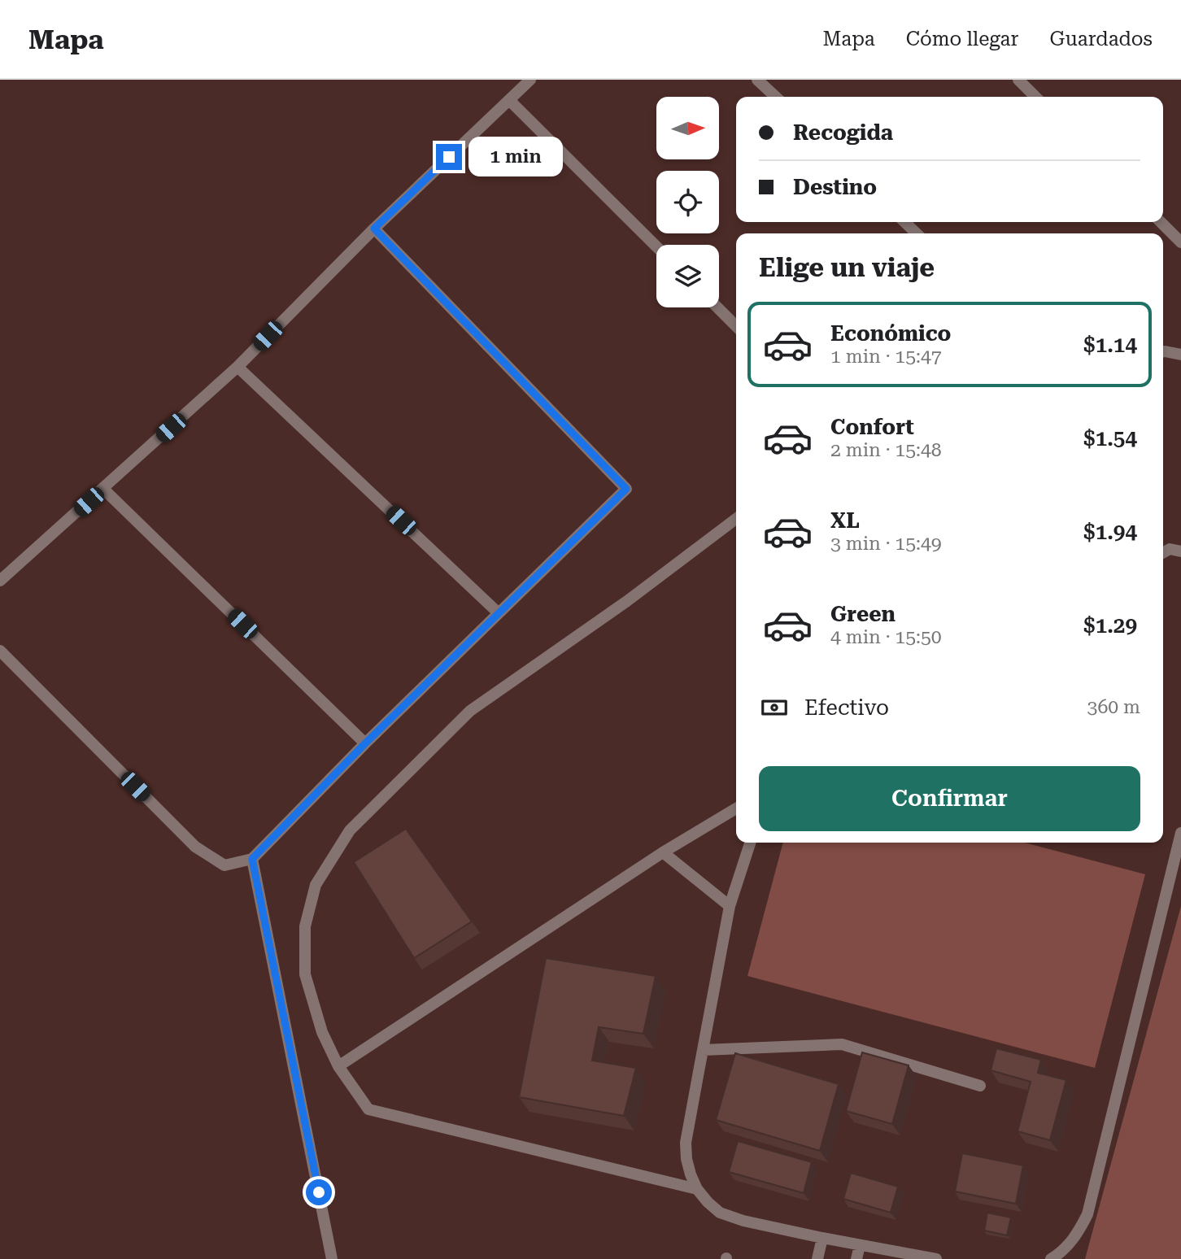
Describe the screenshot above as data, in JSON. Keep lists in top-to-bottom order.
{
  "north": "right",
  "page": {
    "header": "Mapa",
    "nav": ["Mapa", "Cómo llegar", "Guardados"],
    "banner": ["Recogida", "Destino"],
    "bubble": "1 min",
    "heading": "Elige un viaje",
    "list": [
      {
        "name": "Económico",
        "note": "1 min · 15:47",
        "value": "$1.14"
      },
      {
        "name": "Confort",
        "note": "2 min · 15:48",
        "value": "$1.54"
      },
      {
        "name": "XL",
        "note": "3 min · 15:49",
        "value": "$1.94"
      },
      {
        "name": "Green",
        "note": "4 min · 15:50",
        "value": "$1.29"
      }
    ],
    "pay": ["Efectivo", "360 m"],
    "buttons": "Confirmar"
  }
}
